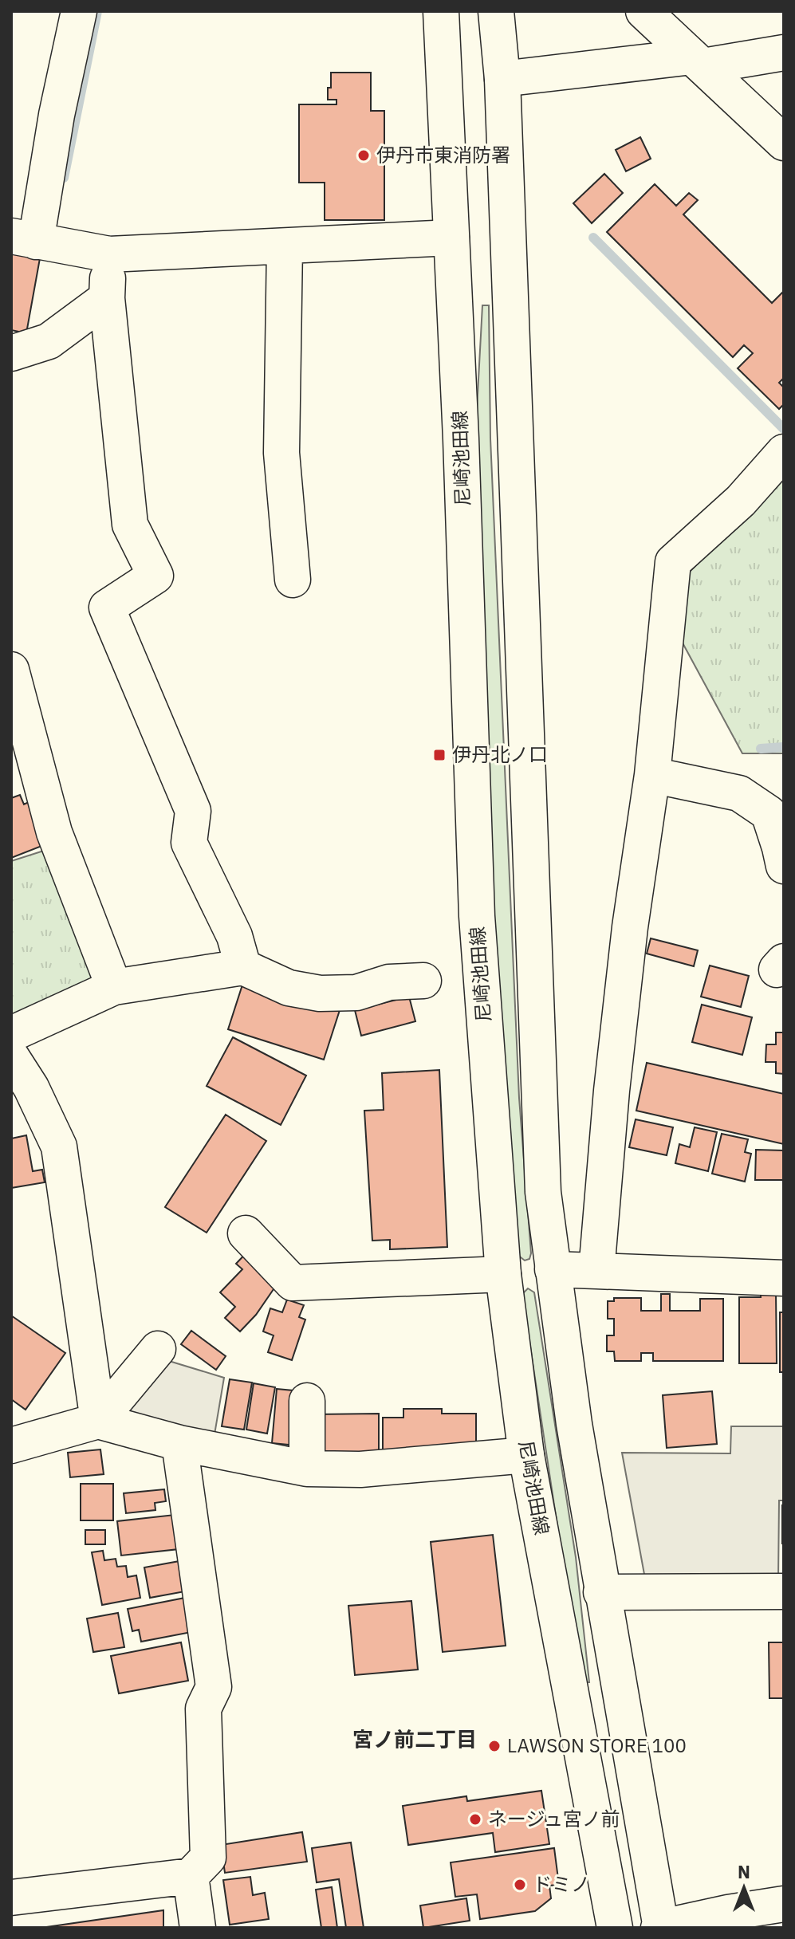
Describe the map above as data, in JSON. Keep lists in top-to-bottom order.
{
  "streets": {
    "street": ["尼崎池田線"]
  },
  "districts": ["宮ノ前二丁目"],
  "places": {
    "other": [
      "伊丹市東消防署",
      "LAWSON STORE 100",
      "ネージュ宮ノ前",
      "ドミノ"
    ],
    "transit": ["伊丹北ノ口"]
  },
  "north": "top"
}
